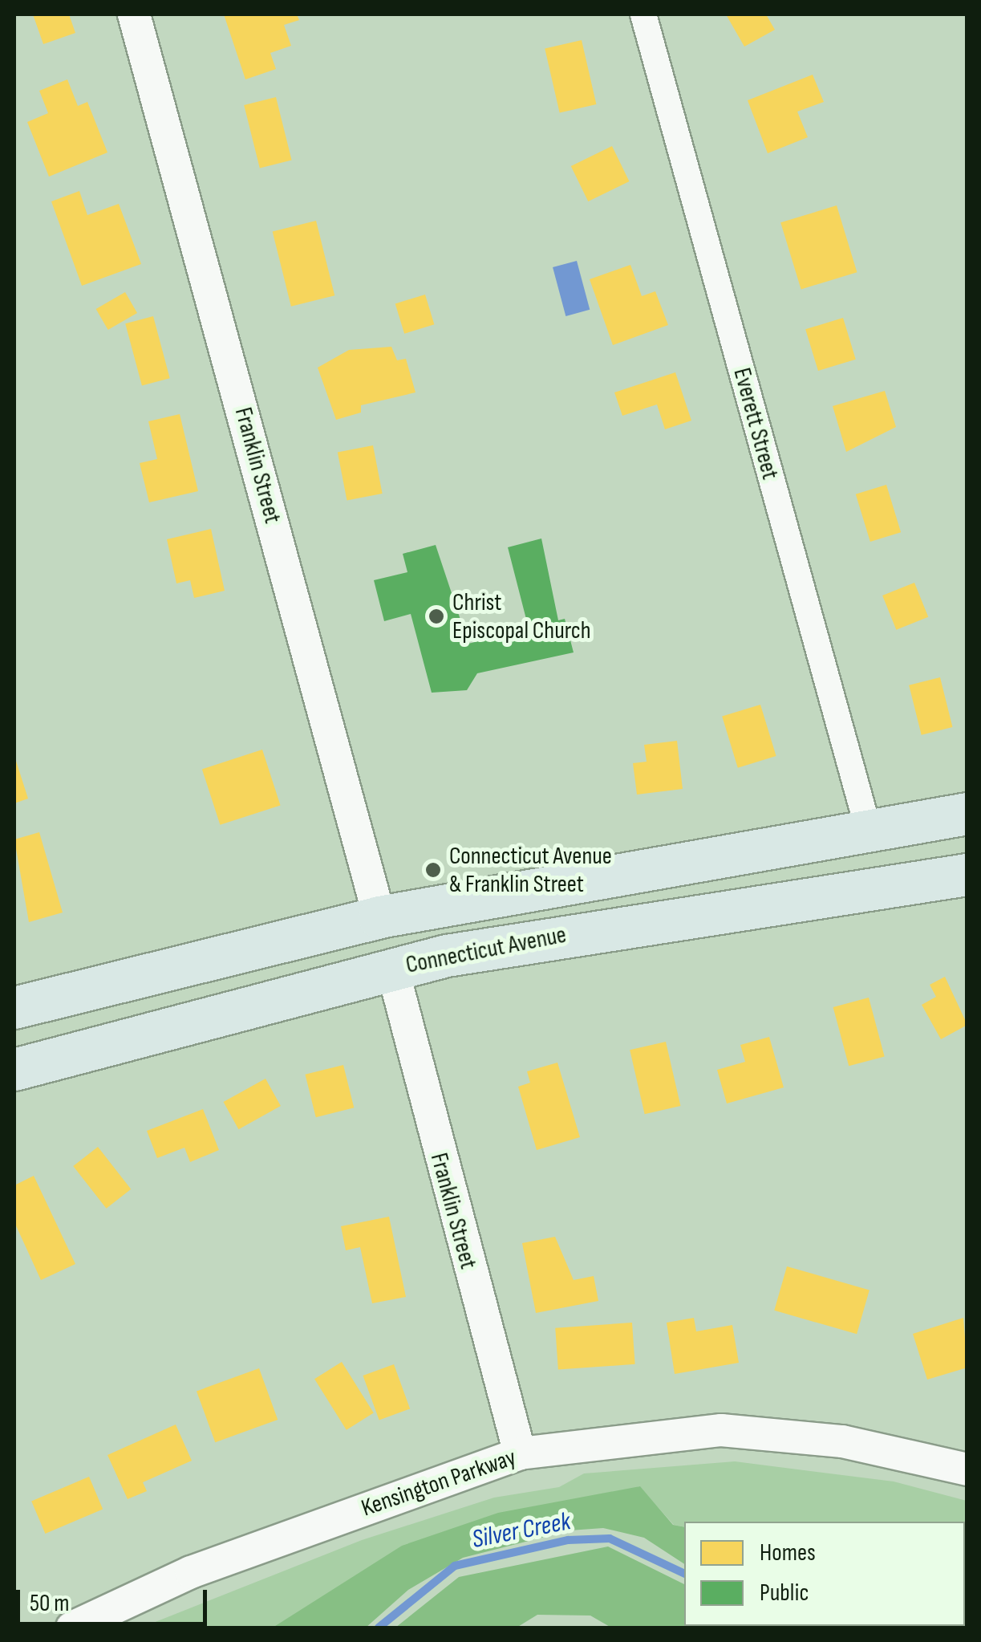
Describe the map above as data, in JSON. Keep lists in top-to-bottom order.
{
  "streets": {
    "main road": ["Connecticut Avenue"],
    "street": ["Everett Street", "Franklin Street", "Kensington Parkway"]
  },
  "crossings": [
    ["Franklin Street", "Connecticut Avenue"],
    ["Franklin Street", "Kensington Parkway"]
  ],
  "water": ["Silver Creek"],
  "places": ["Christ Episcopal Church", "Connecticut Avenue & Franklin Street"],
  "legend": ["Homes", "Public"],
  "scale_bar": "50 m"
}
